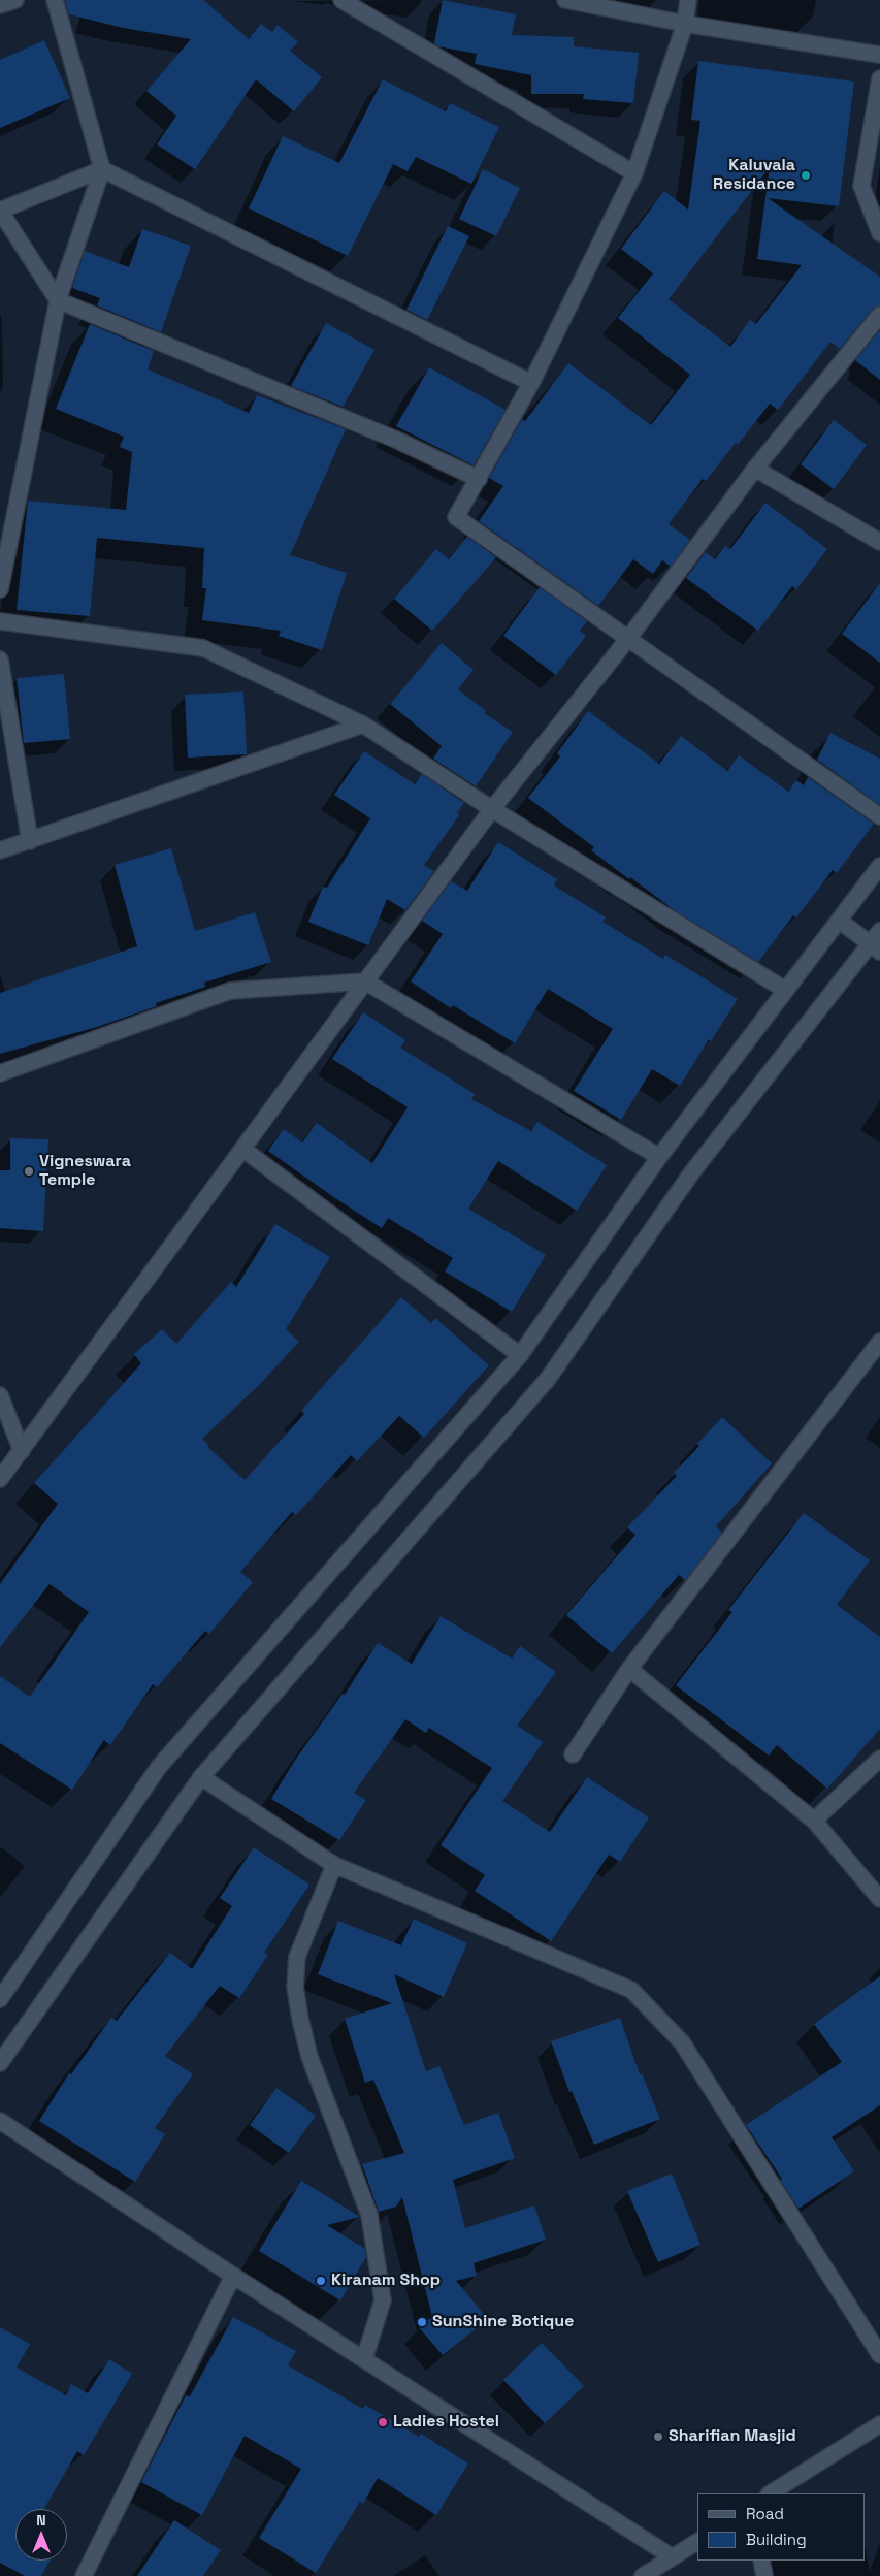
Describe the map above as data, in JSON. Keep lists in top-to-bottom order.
{
  "places": [
    "Kaluvala Residance",
    "Vigneswara Temple",
    "Kiranam Shop",
    "SunShine Botique",
    "Ladies Hostel",
    "Sharifian Masjid"
  ],
  "legend": ["Road", "Building"],
  "north": "top"
}
